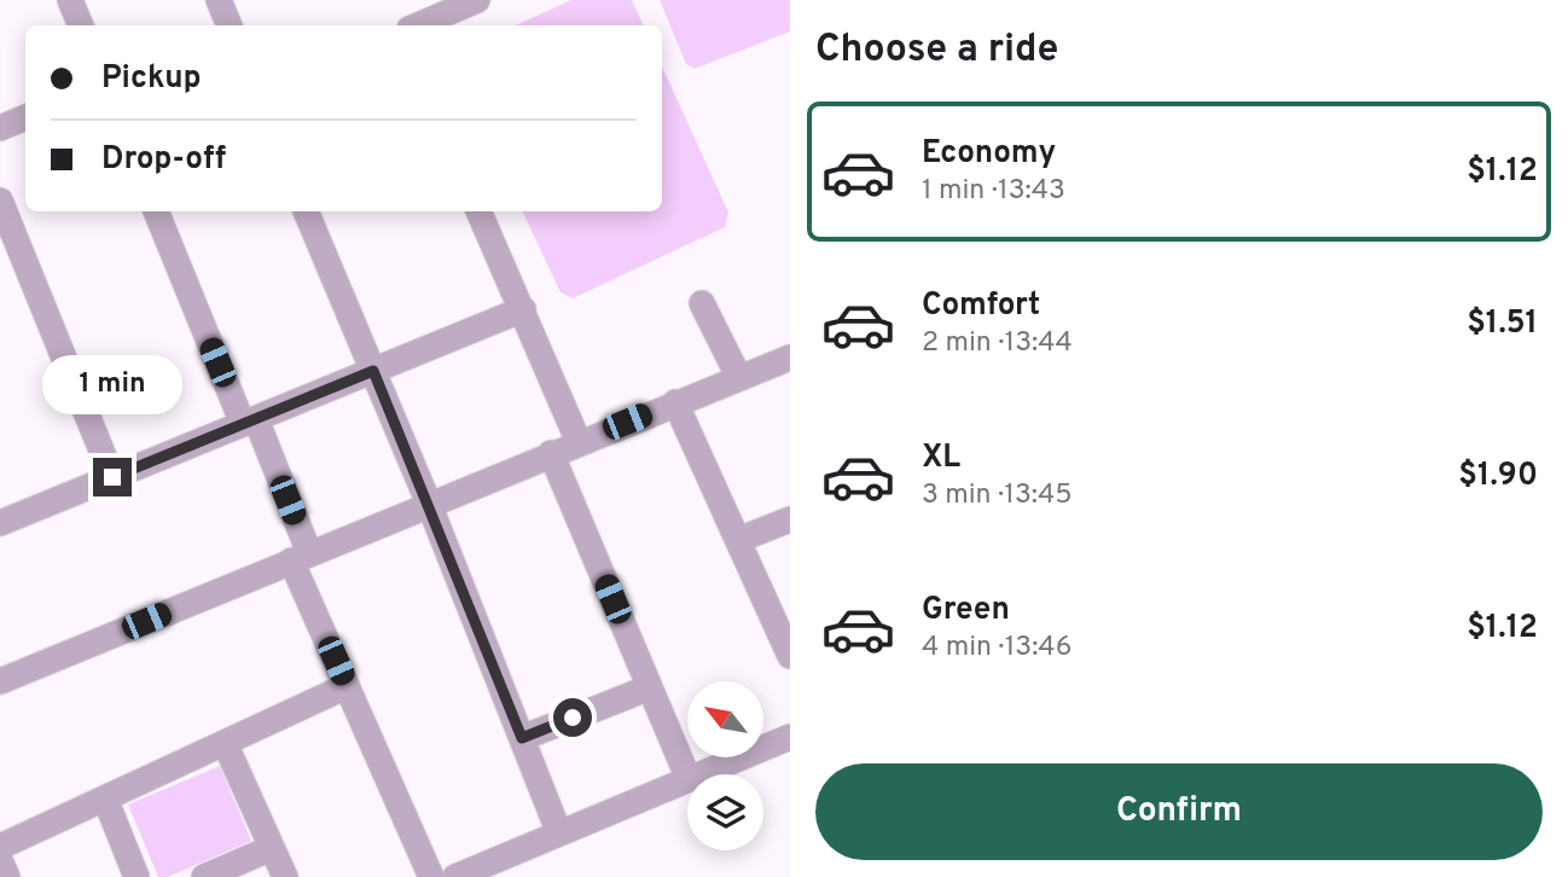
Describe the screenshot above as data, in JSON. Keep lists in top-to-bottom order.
{
  "north": "top left",
  "page": {
    "heading": "Choose a ride",
    "banner": ["Pickup", "Drop-off"],
    "list": [
      {
        "name": "Economy",
        "note": "1 min · 13:43",
        "value": "$1.12"
      },
      {
        "name": "Comfort",
        "note": "2 min · 13:44",
        "value": "$1.51"
      },
      {
        "name": "XL",
        "note": "3 min · 13:45",
        "value": "$1.90"
      },
      {
        "name": "Green",
        "note": "4 min · 13:46",
        "value": "$1.12"
      }
    ],
    "bubble": "1 min",
    "buttons": "Confirm"
  }
}
